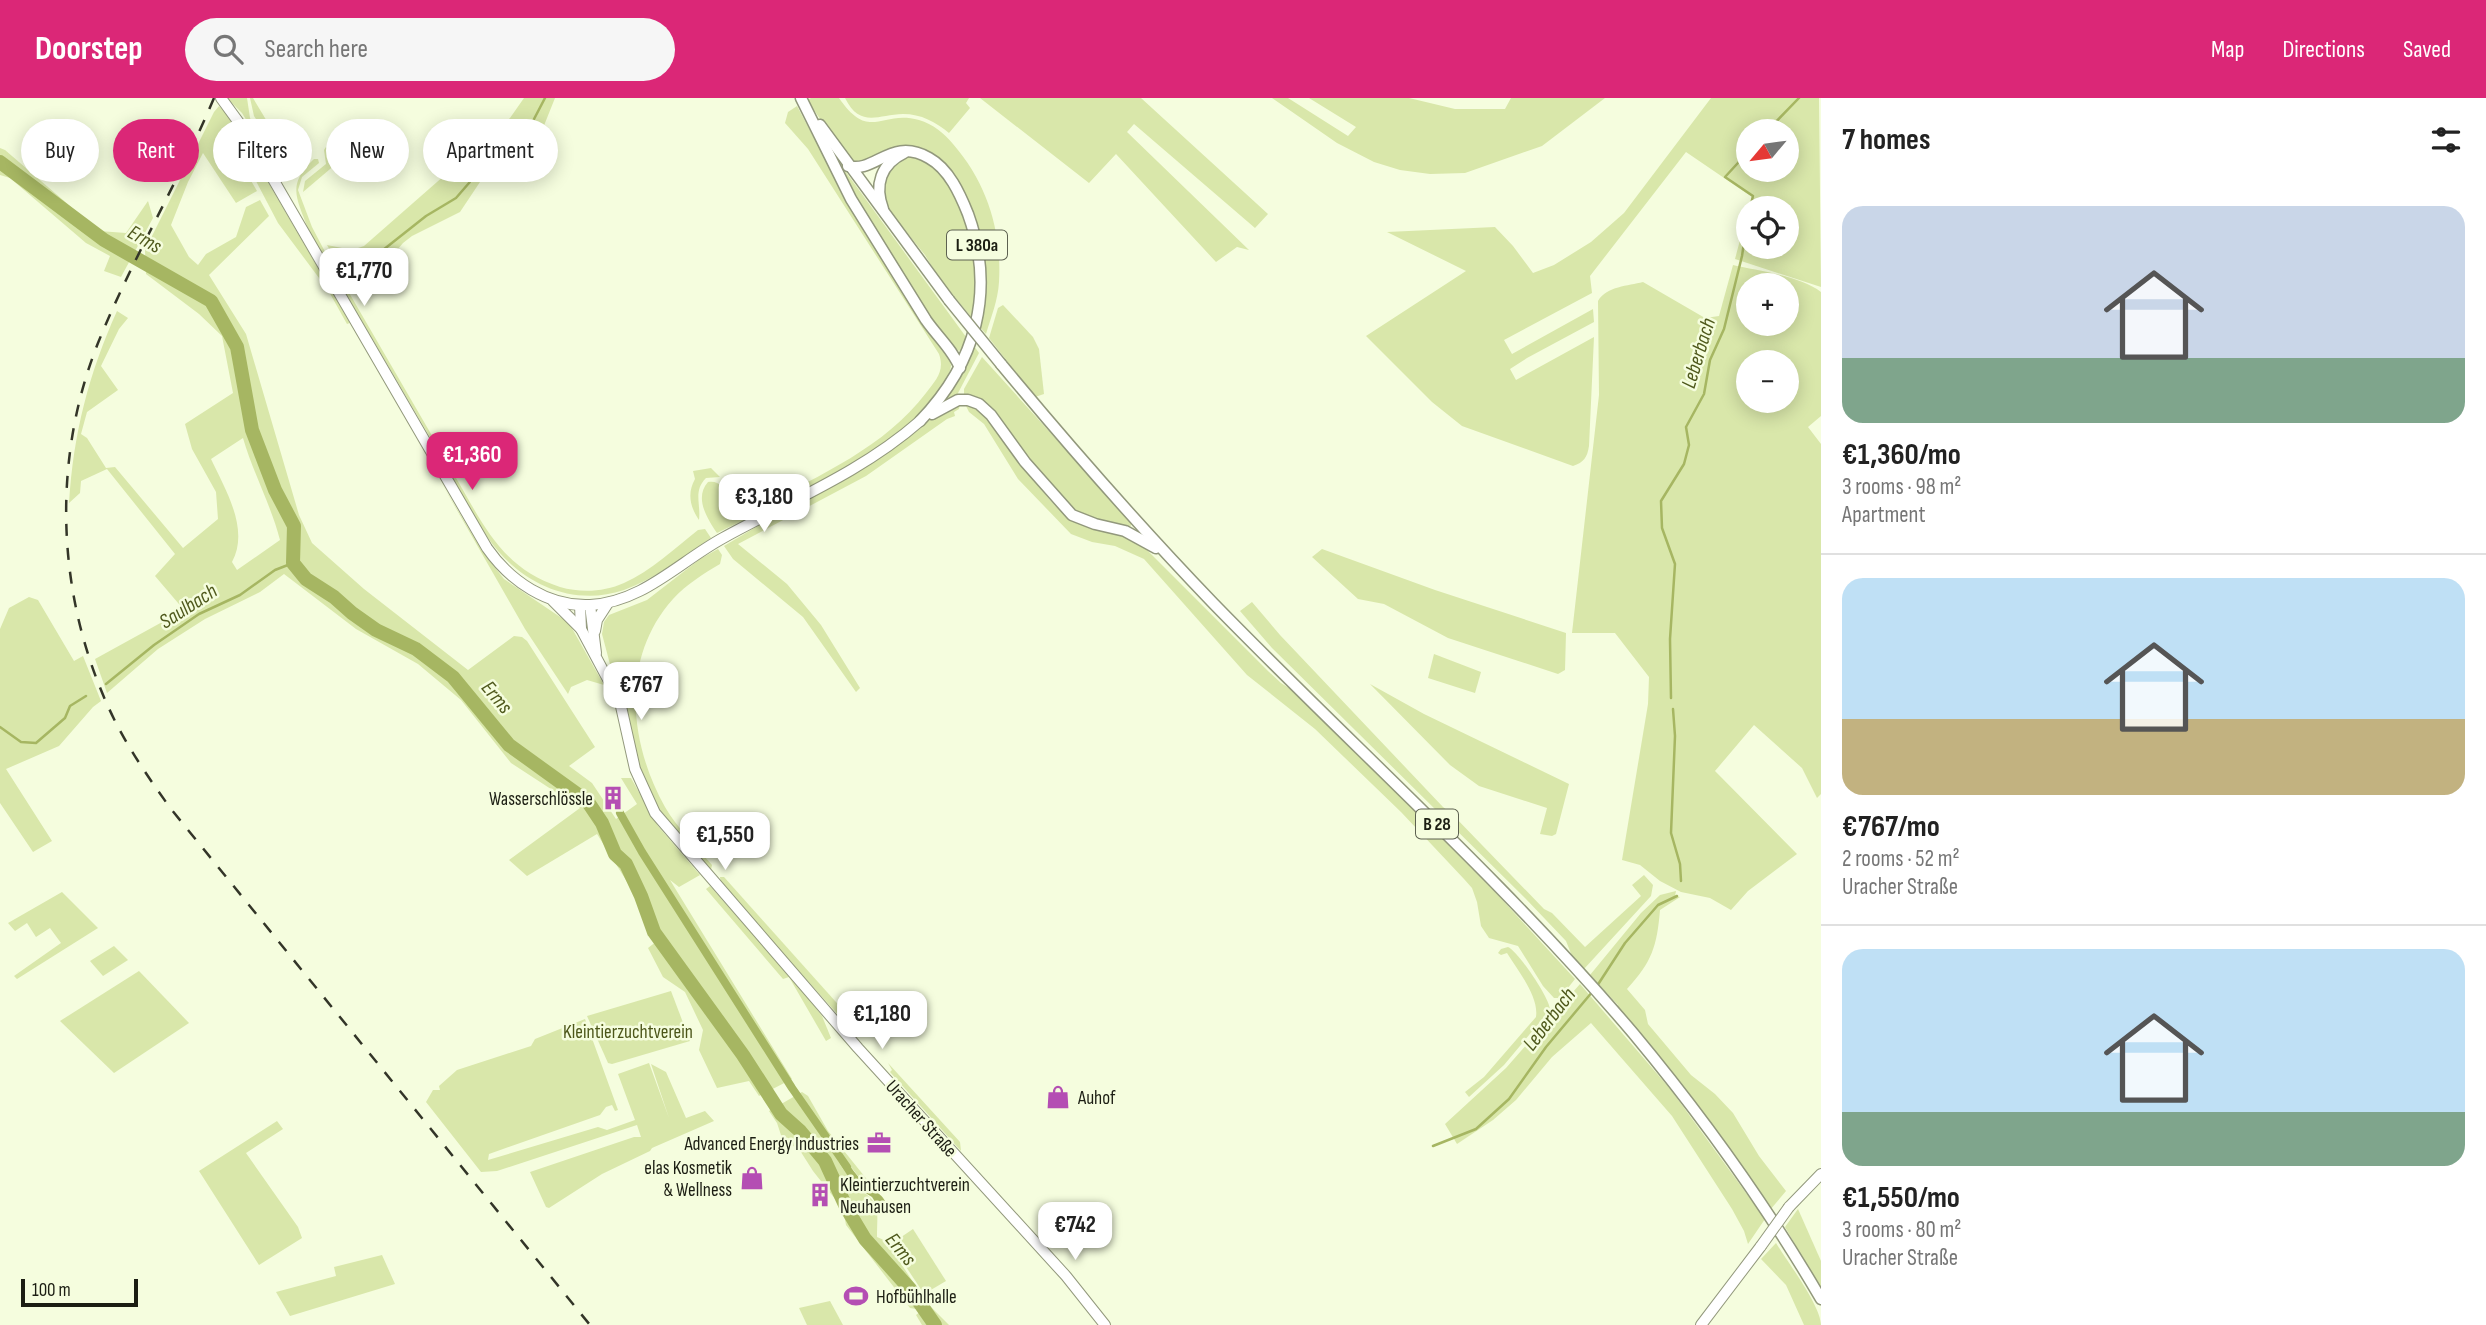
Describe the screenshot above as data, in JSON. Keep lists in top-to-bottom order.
{
  "streets": {
    "main road": ["L 380a", "B 28"],
    "street": ["Uracher Straße"]
  },
  "crossings": [
    ["L 380a", "Uracher Straße"]
  ],
  "water": ["Erms", "Leberbach", "Saulbach"],
  "parks": ["Kleintierzuchtverein"],
  "places": {
    "building": ["Wasserschlössle", "Kleintierzuchtverein Neuhausen"],
    "shop": ["Auhof", "elas Kosmetik & Wellness"],
    "office": ["Advanced Energy Industries"],
    "sports": ["Hofbühlhalle"]
  },
  "scale_bar": "100 m",
  "north": "bottom left",
  "page": {
    "header": "Doorstep",
    "search": "Search here",
    "nav": ["Map", "Directions", "Saved"],
    "heading": "7 homes",
    "map_buttons": ["+", "−"],
    "chip": [
      "Buy",
      "Rent",
      "Filters",
      "New",
      "Apartment"
    ],
    "list": [
      {
        "name": "€1,360/mo",
        "note": "3 rooms · 98 m² · Apartment"
      },
      {
        "name": "€767/mo",
        "note": "2 rooms · 52 m² · Uracher Straße"
      },
      {
        "name": "€1,550/mo",
        "note": "3 rooms · 80 m² · Uracher Straße"
      }
    ],
    "price": [
      "€1,770",
      "€1,360",
      "€3,180",
      "€767",
      "€1,550",
      "€1,180",
      "€742"
    ],
    "scale": "100 m"
  }
}
